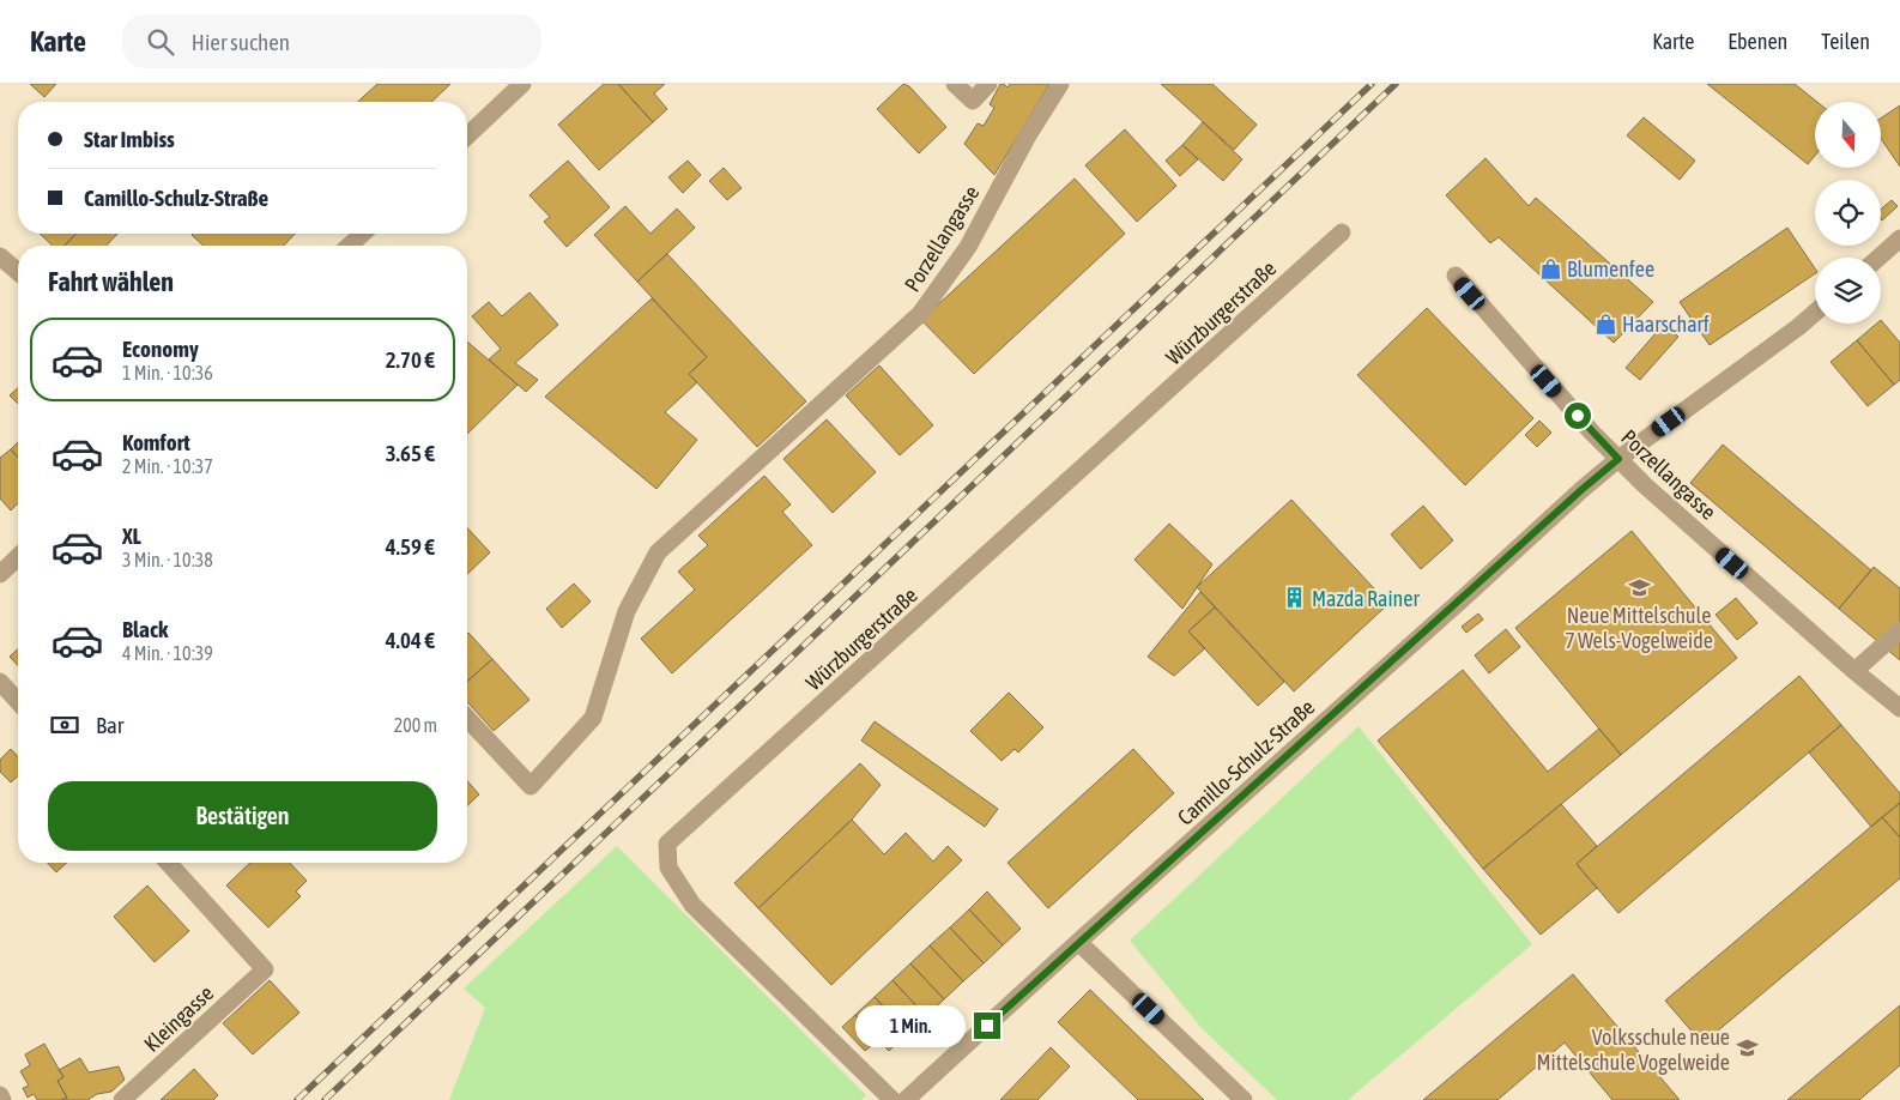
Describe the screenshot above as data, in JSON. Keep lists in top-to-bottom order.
{
  "streets": {
    "street": [
      "Porzellangasse",
      "Würzburgerstraße",
      "Camillo-Schulz-Straße",
      "Kleingasse"
    ]
  },
  "crossings": [
    ["Porzellangasse", "Camillo-Schulz-Straße"]
  ],
  "places": {
    "shop": ["Blumenfee", "Haarscharf"],
    "school or university": ["Neue Mittelschule 7 Wels-Vogelweide", "Volksschule neue Mittelschule Vogelweide"],
    "building": ["Mazda Rainer"]
  },
  "north": "bottom",
  "page": {
    "header": "Karte",
    "search": "Hier suchen",
    "nav": ["Karte", "Ebenen", "Teilen"],
    "banner": ["Star Imbiss", "Camillo-Schulz-Straße"],
    "heading": "Fahrt wählen",
    "list": [
      {
        "name": "Economy",
        "note": "1 Min. · 10:36",
        "value": "2.70 €"
      },
      {
        "name": "Komfort",
        "note": "2 Min. · 10:37",
        "value": "3.65 €"
      },
      {
        "name": "XL",
        "note": "3 Min. · 10:38",
        "value": "4.59 €"
      },
      {
        "name": "Black",
        "note": "4 Min. · 10:39",
        "value": "4.04 €"
      }
    ],
    "pay": ["Bar", "200 m"],
    "buttons": "Bestätigen",
    "bubble": "1 Min."
  }
}
